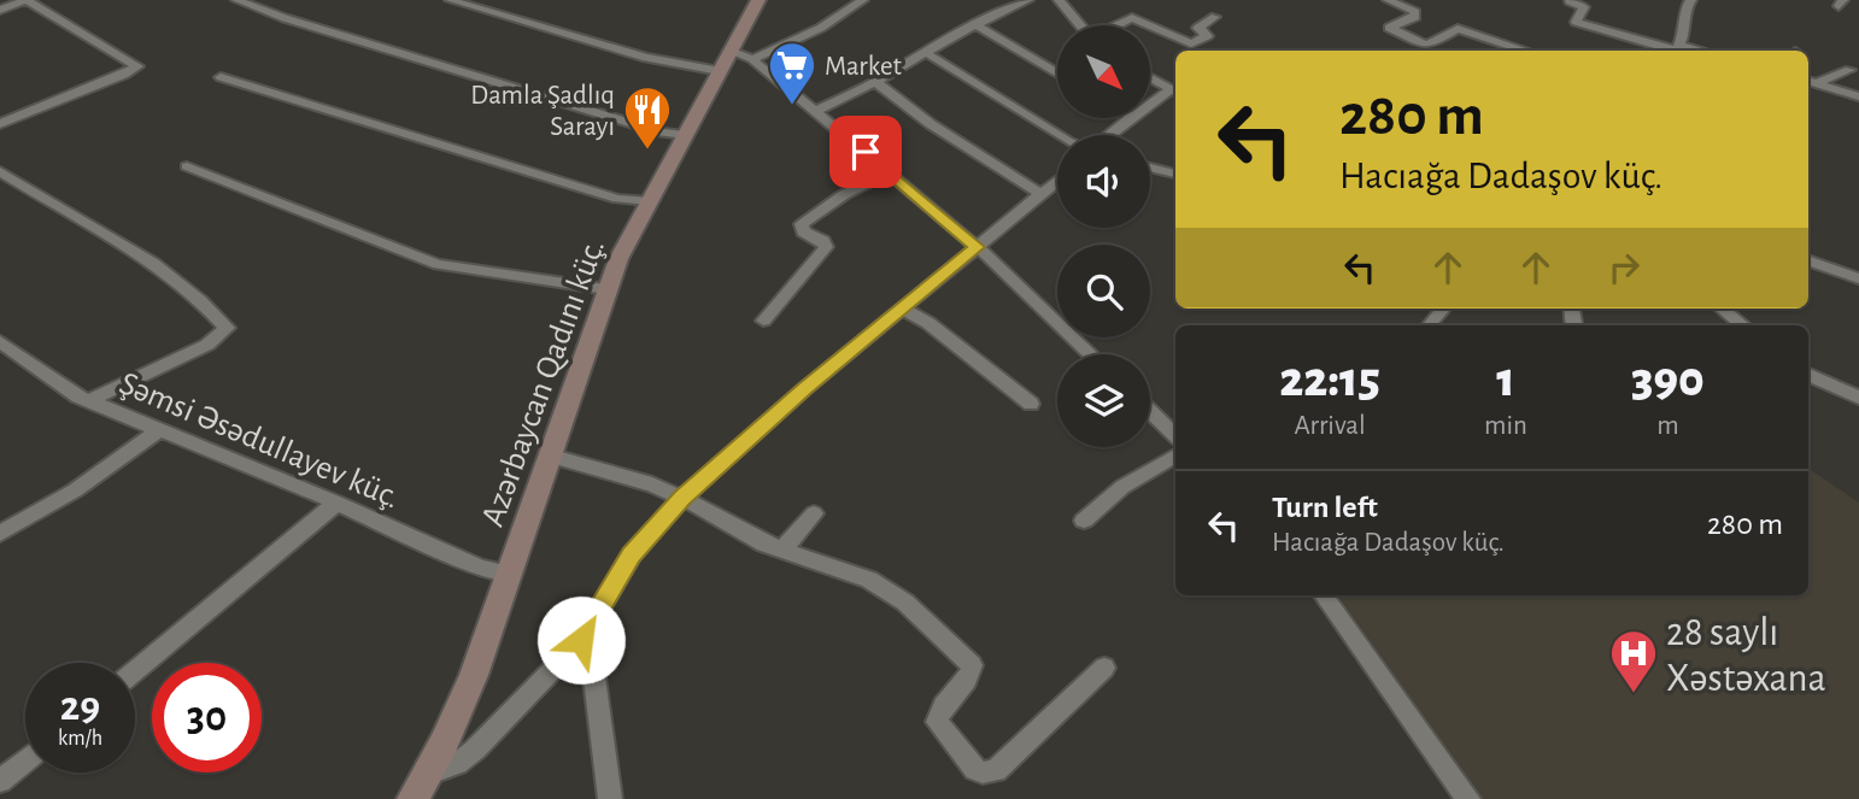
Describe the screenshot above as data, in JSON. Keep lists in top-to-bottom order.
{
  "streets": {
    "main road": ["Azərbaycan Qadını küç."],
    "street": ["Şəmsi Əsədullayev küç."]
  },
  "crossings": [
    ["Azərbaycan Qadını küç.", "Şəmsi Əsədullayev küç."]
  ],
  "places": {
    "supermarket": ["Market"],
    "restaurant": ["Damla Şadlıq Sarayı"],
    "hospital": ["28 saylı Xəstəxana"]
  },
  "north": "bottom right",
  "page": {
    "turn": ["280 m", "Hacıağa Dadaşov küç."],
    "eta": [
      "22:15",
      "Arrival",
      "1",
      "min",
      "390",
      "m"
    ],
    "list": [
      {
        "name": "Turn left",
        "note": "Hacıağa Dadaşov küç.",
        "value": "280 m"
      }
    ],
    "speed": "29 km/h",
    "limit": "30"
  }
}
